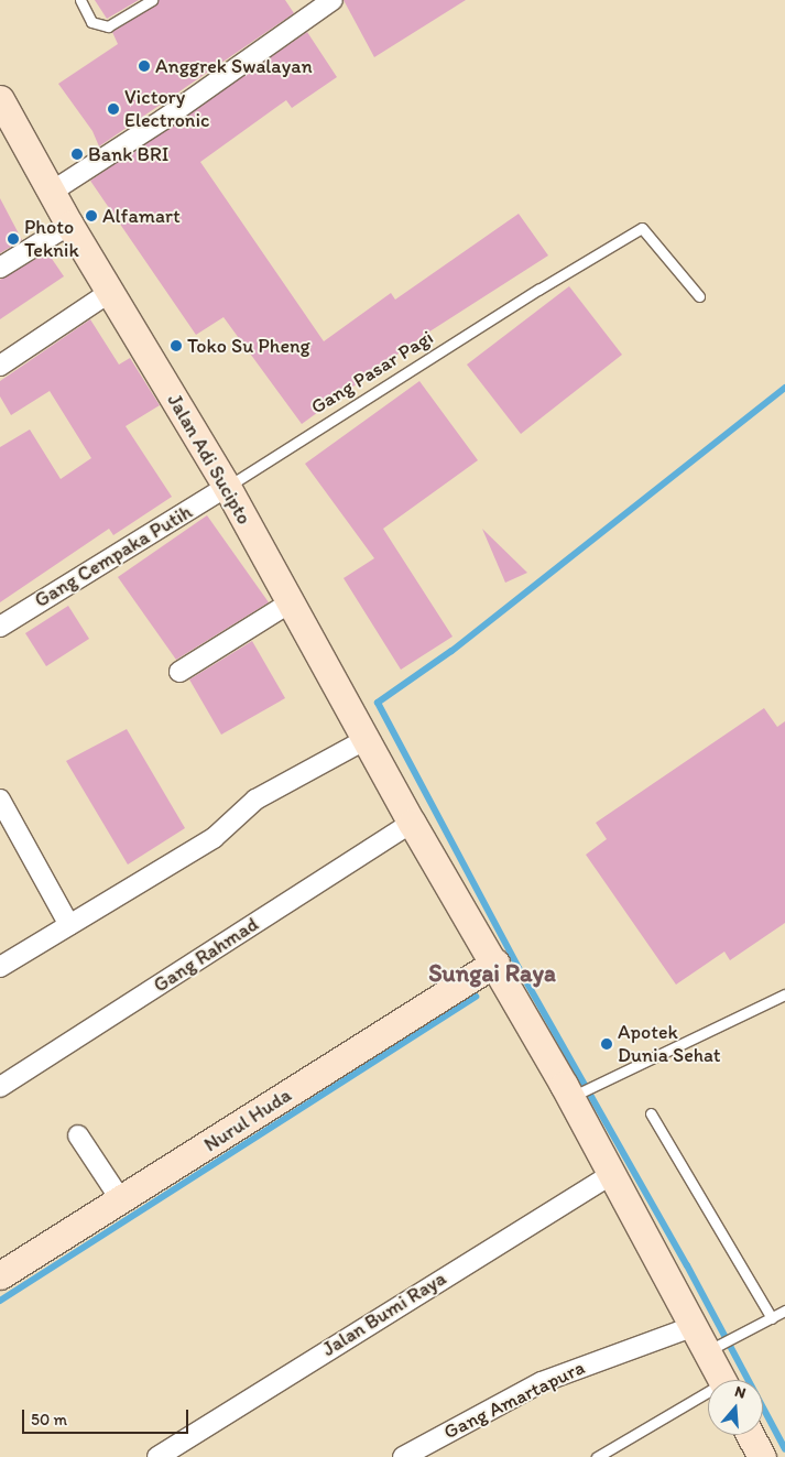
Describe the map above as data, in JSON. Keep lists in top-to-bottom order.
{
  "streets": {
    "main road": ["Jalan Adi Sucipto", "Nurul Huda"],
    "street": [
      "Gang Cempaka Putih",
      "Gang Rahmad",
      "Jalan Bumi Raya",
      "Gang Amartapura"
    ],
    "lane": ["Gang Pasar Pagi"]
  },
  "crossings": [
    ["Gang Pasar Pagi", "Jalan Adi Sucipto"],
    ["Gang Pasar Pagi", "Gang Cempaka Putih"],
    ["Jalan Adi Sucipto", "Gang Cempaka Putih"],
    ["Jalan Adi Sucipto", "Gang Rahmad"],
    ["Jalan Adi Sucipto", "Nurul Huda"],
    ["Jalan Adi Sucipto", "Jalan Bumi Raya"],
    ["Jalan Adi Sucipto", "Gang Amartapura"]
  ],
  "districts": ["Sungai Raya"],
  "places": [
    "Anggrek Swalayan",
    "Victory Electronic",
    "Bank BRI",
    "Alfamart",
    "Photo Teknik",
    "Toko Su Pheng",
    "Apotek Dunia Sehat"
  ],
  "scale_bar": "50 m",
  "north": "top"
}
